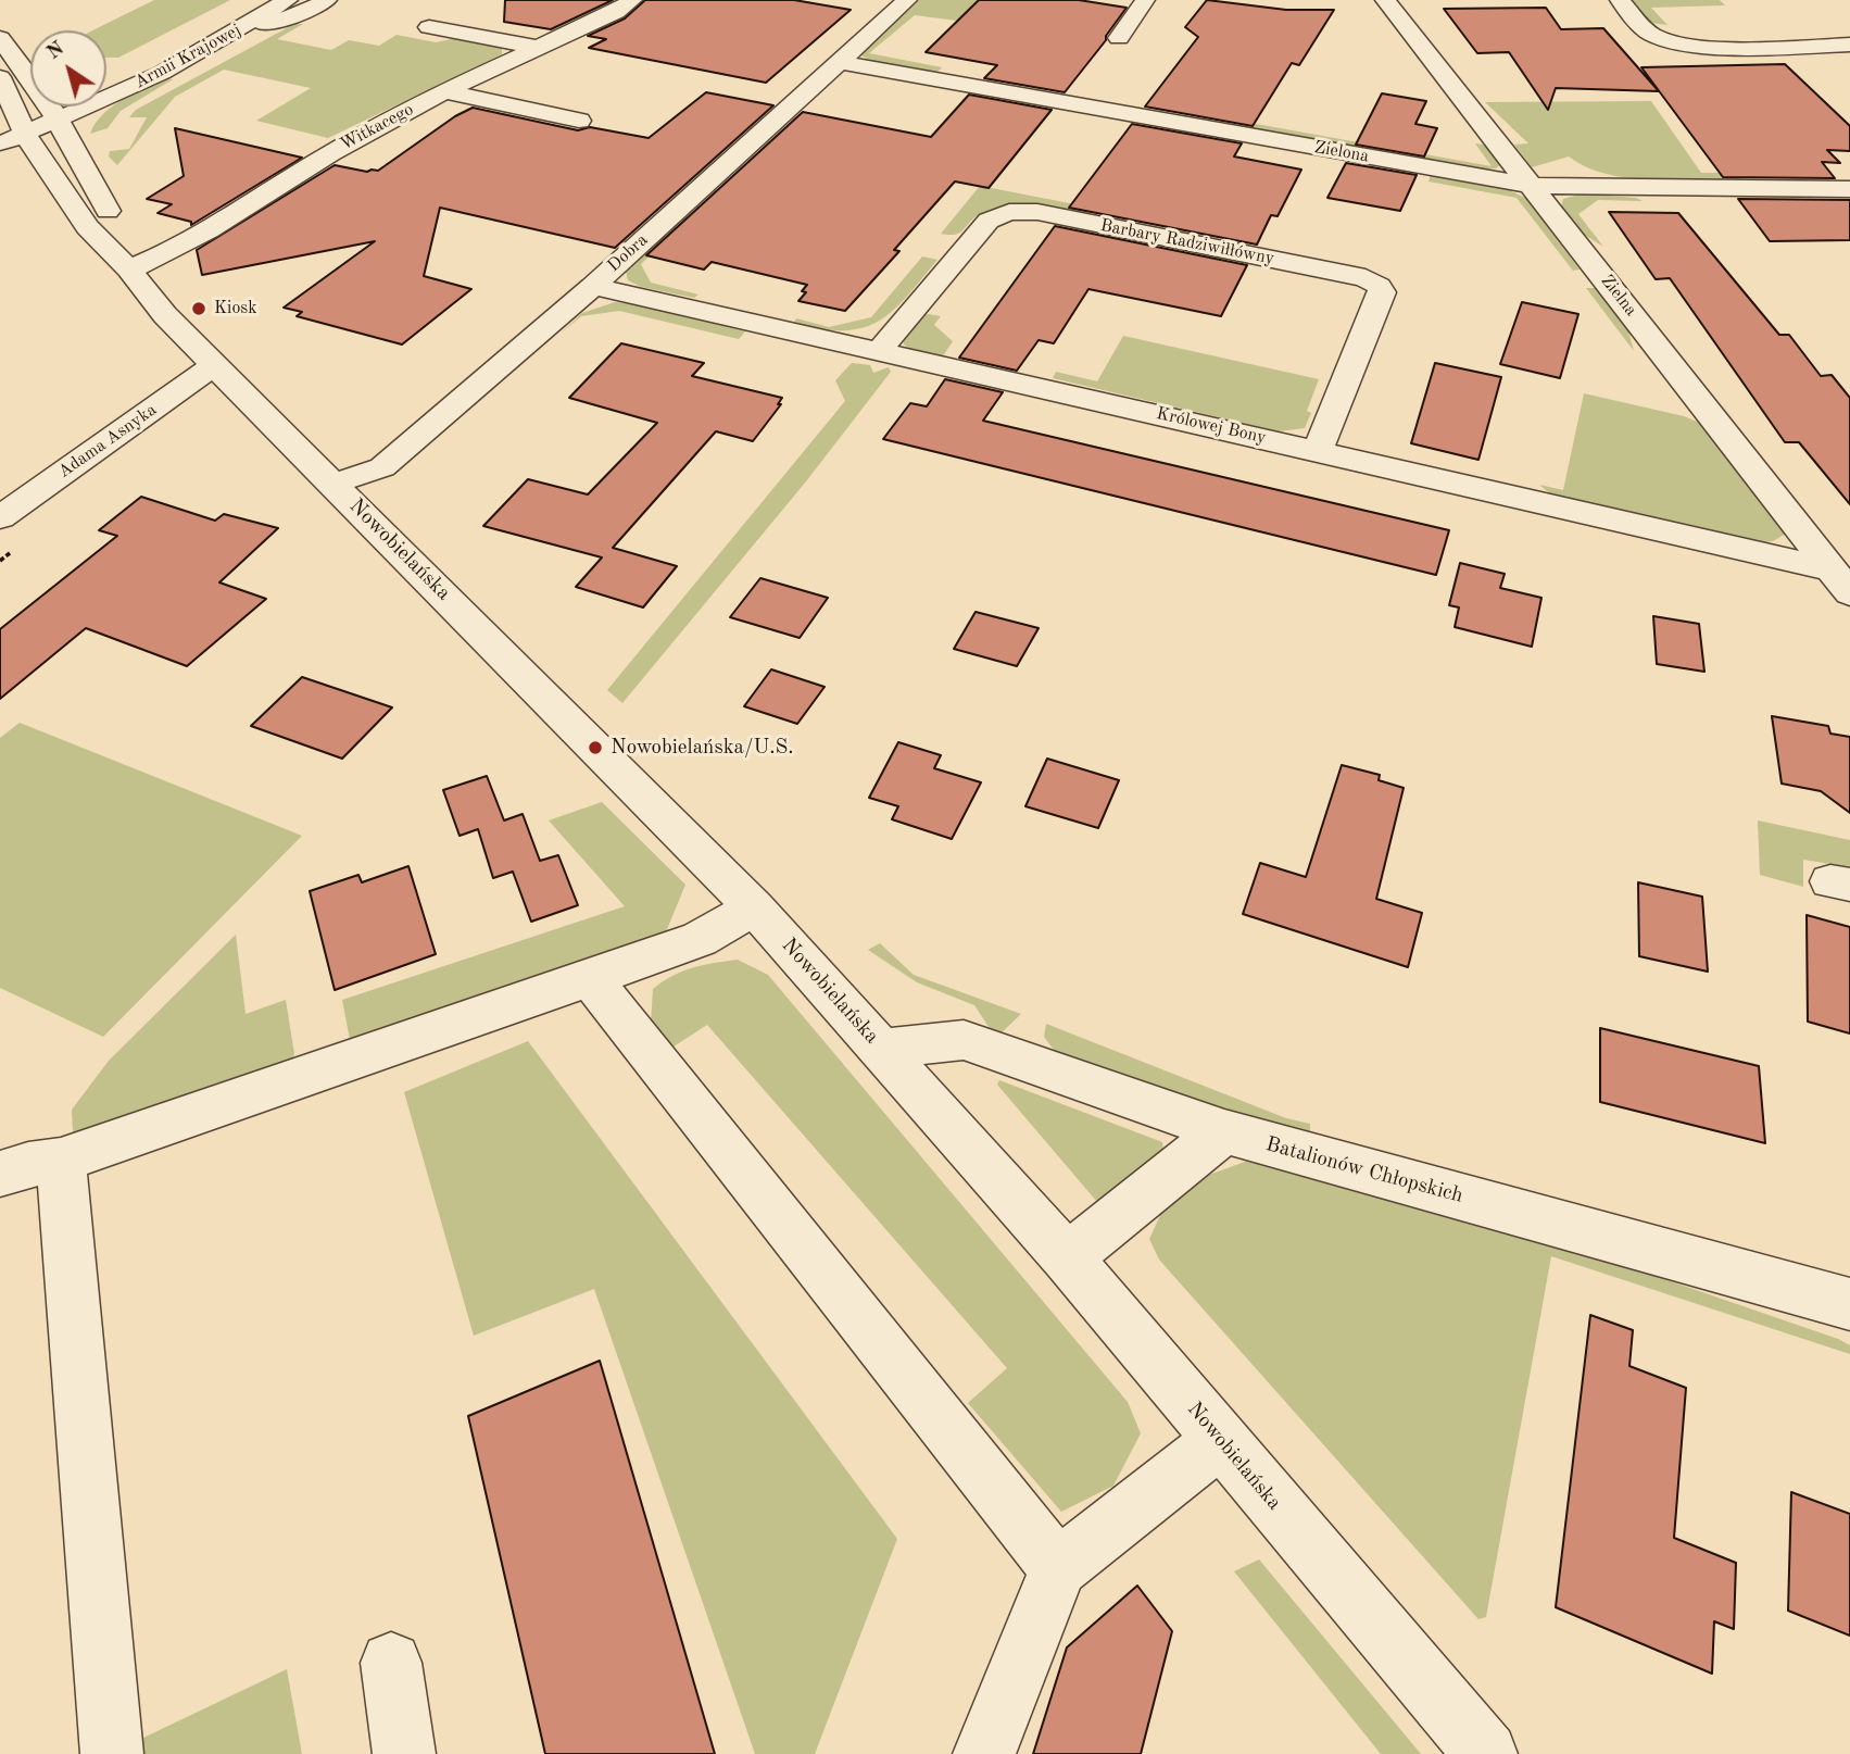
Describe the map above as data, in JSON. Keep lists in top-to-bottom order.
{
  "streets": {
    "street": [
      "Armii Krajowej",
      "Witkacego",
      "Zielona",
      "Barbary Radziwiłłówny",
      "Dobra",
      "Zielna",
      "Królowej Bony",
      "Adama Asnyka",
      "Nowobielańska",
      "Batalionów Chłopskich"
    ]
  },
  "crossings": [
    ["Armii Krajowej", "Nowobielańska"],
    ["Witkacego", "Nowobielańska"],
    ["Zielona", "Dobra"],
    ["Zielona", "Zielna"],
    ["Barbary Radziwiłłówny", "Królowej Bony"],
    ["Dobra", "Królowej Bony"],
    ["Dobra", "Nowobielańska"],
    ["Zielna", "Królowej Bony"],
    ["Adama Asnyka", "Nowobielańska"],
    ["Nowobielańska", "Batalionów Chłopskich"]
  ],
  "places": ["Kiosk", "Nowobielańska/U.S."],
  "north": "top left"
}
